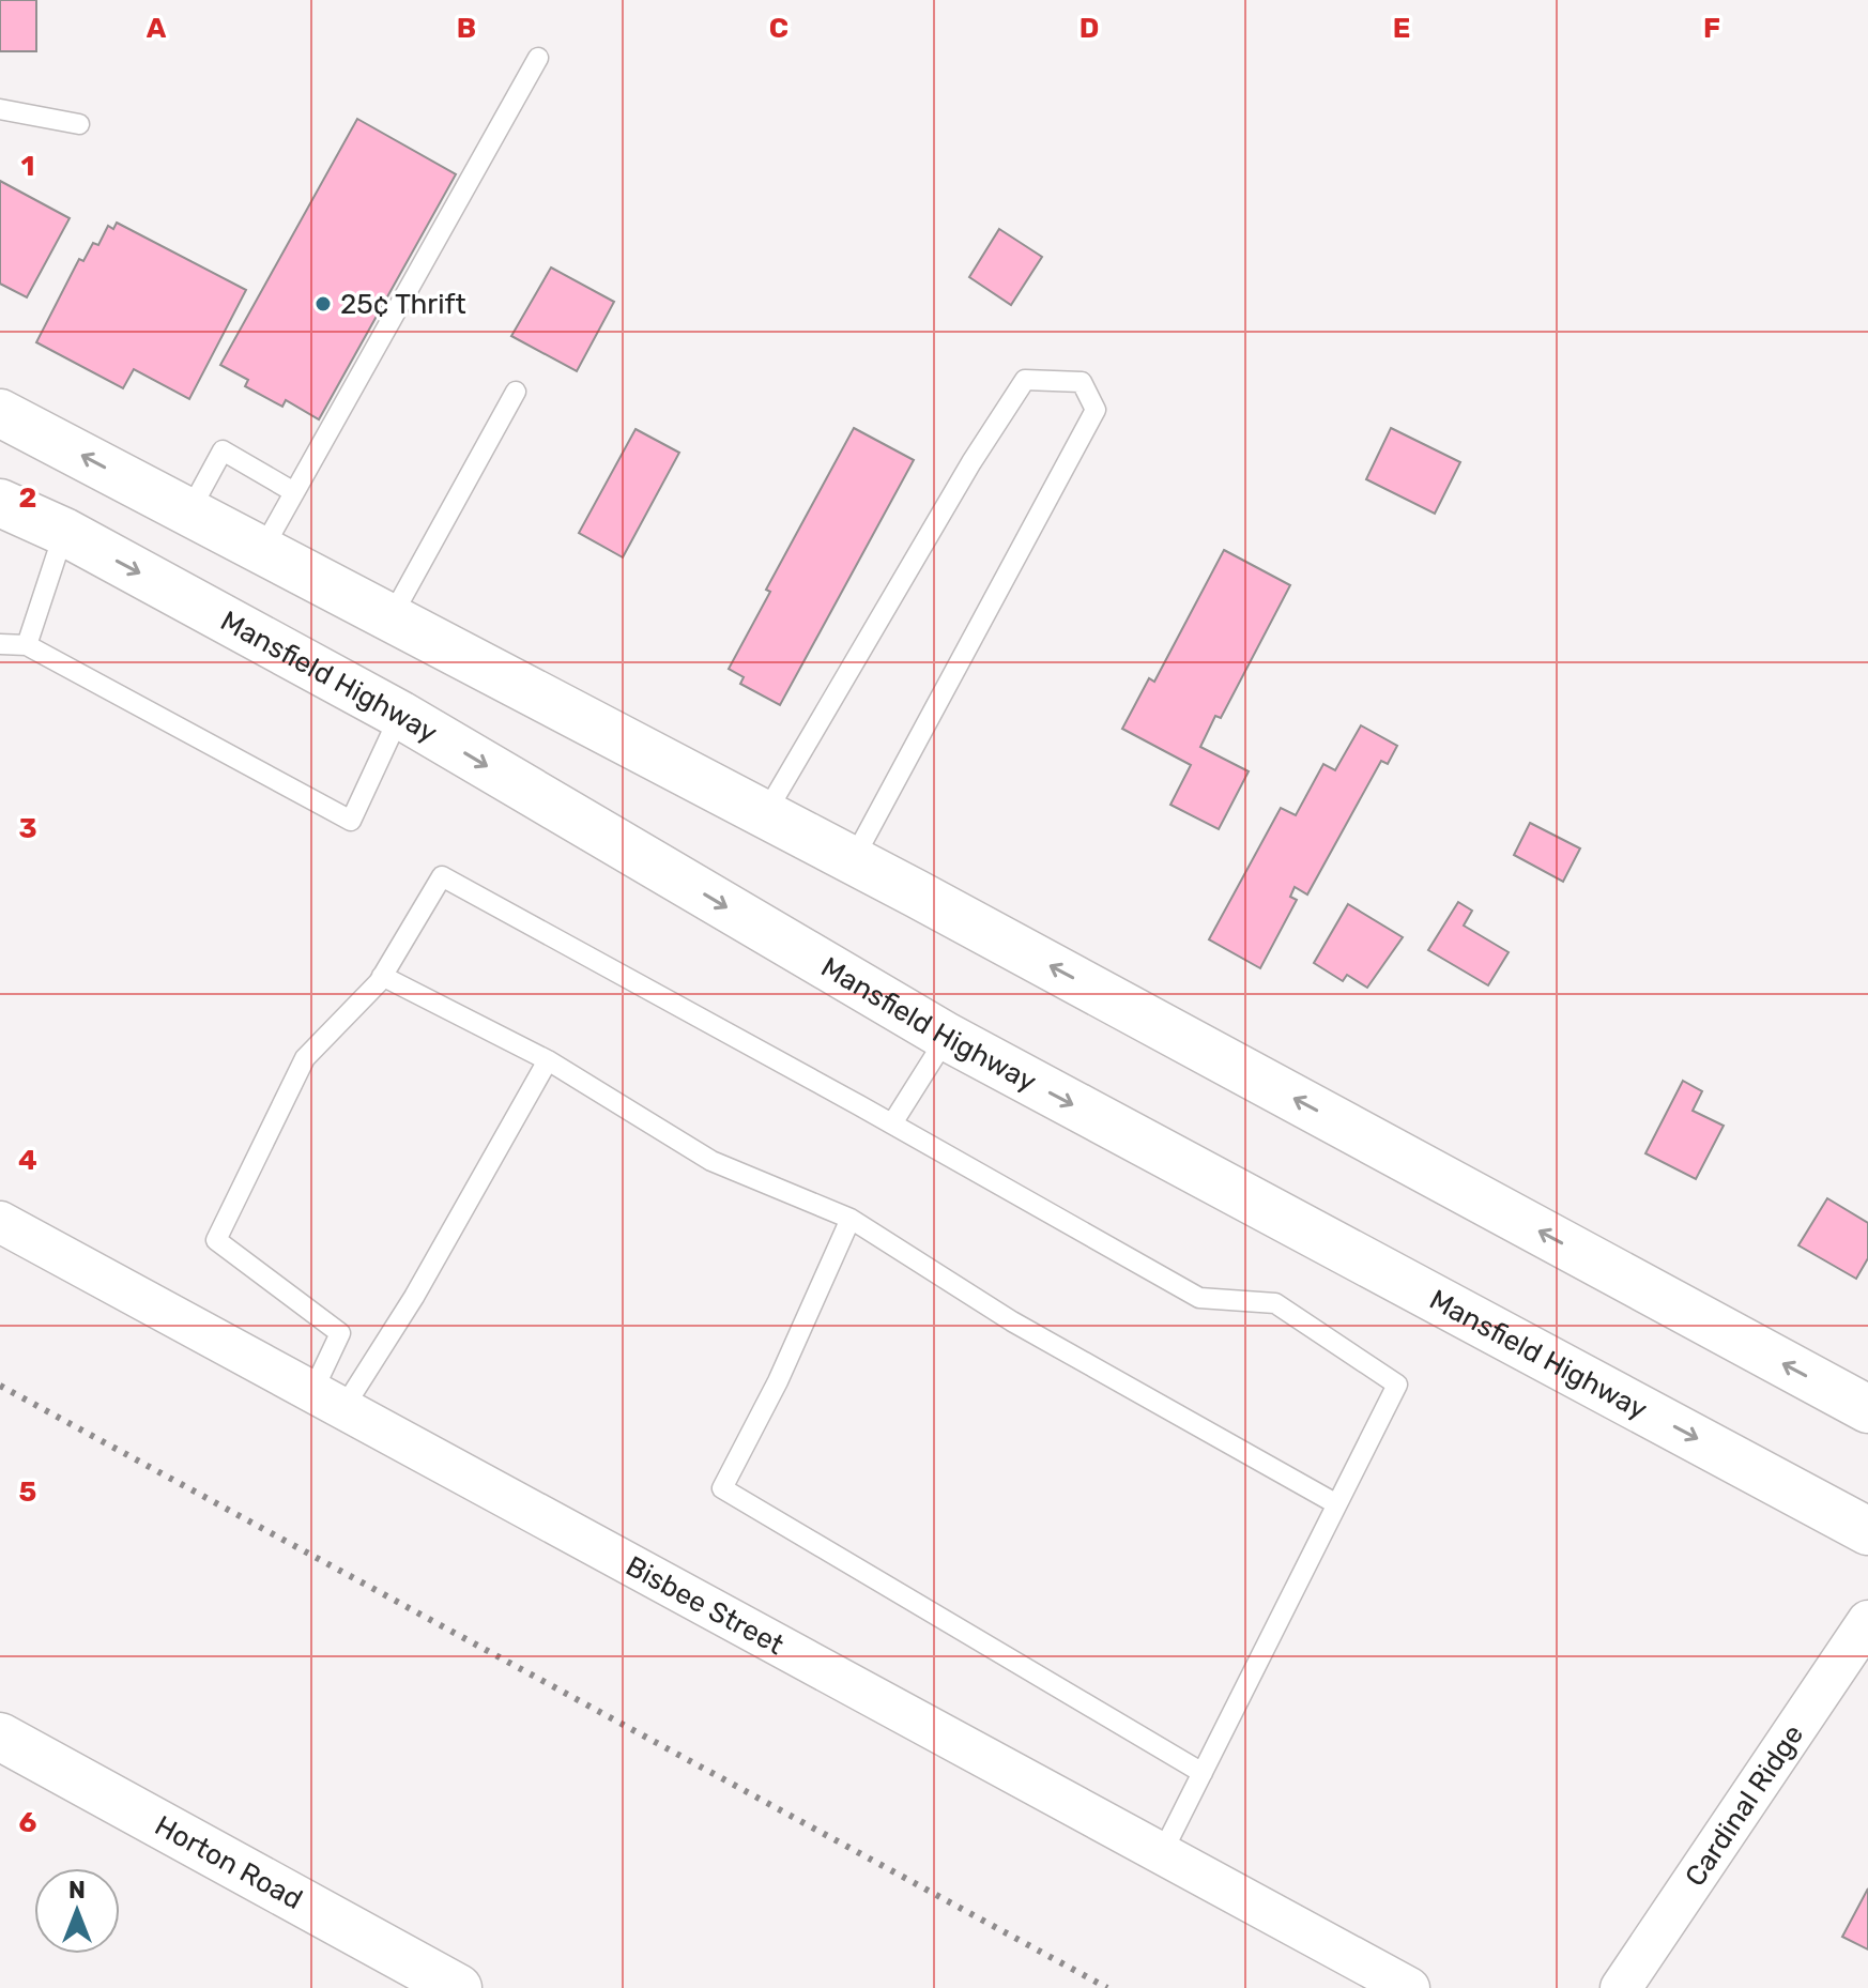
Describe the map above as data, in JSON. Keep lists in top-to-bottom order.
{
  "streets": {
    "main road": ["Mansfield Highway", "Horton Road"],
    "street": ["Bisbee Street", "Cardinal Ridge"]
  },
  "places": ["25¢ Thrift"],
  "north": "top",
  "grid": {
    "columns": [
      "A",
      "B",
      "C",
      "D",
      "E",
      "F"
    ],
    "rows": [
      "1",
      "2",
      "3",
      "4",
      "5",
      "6"
    ]
  }
}
